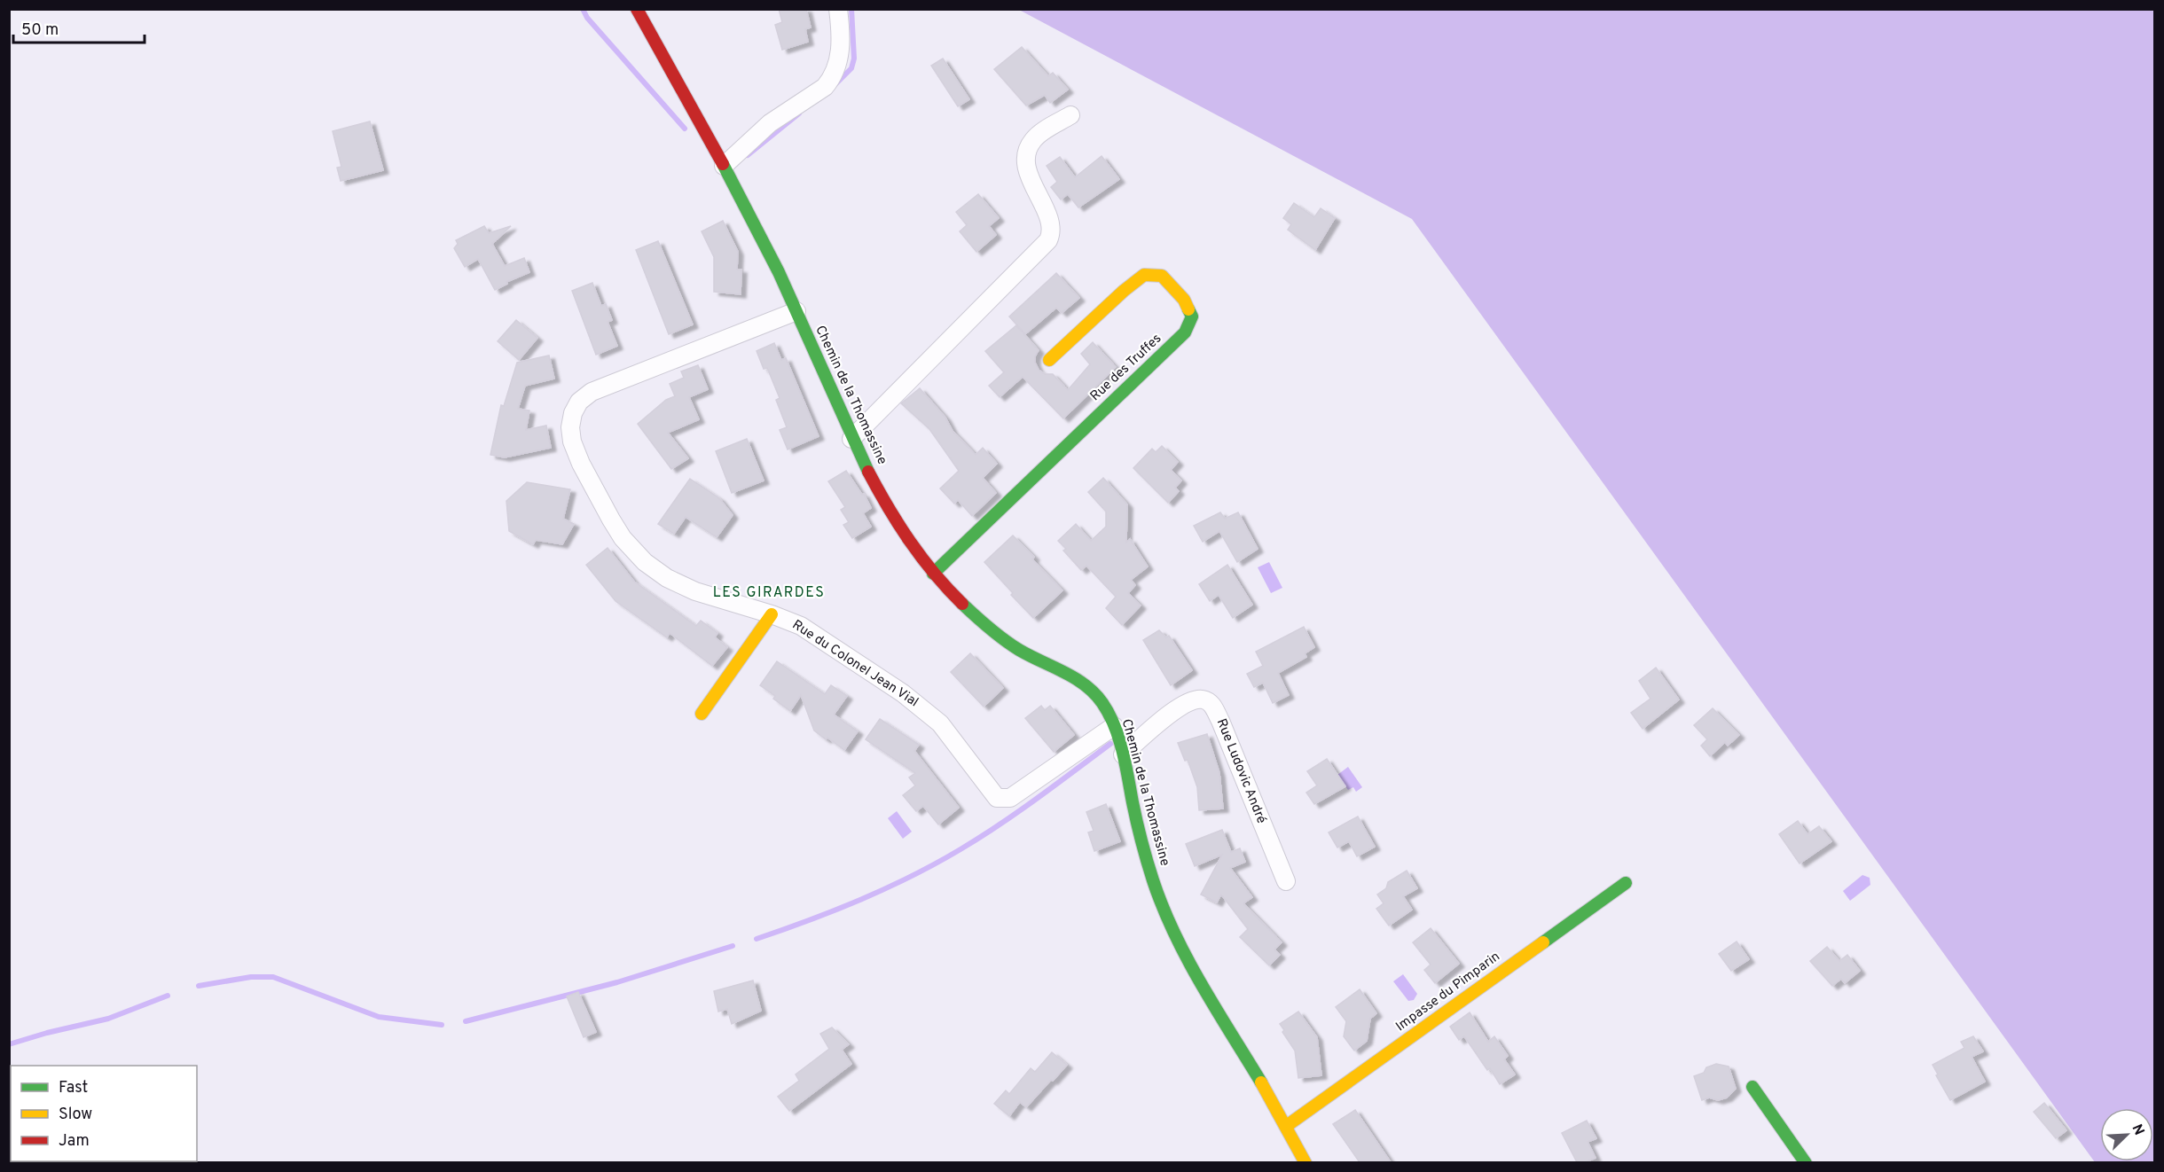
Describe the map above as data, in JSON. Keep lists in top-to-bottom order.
{
  "streets": {
    "street": [
      "Rue des Truffes",
      "Chemin de la Thomassine",
      "Rue du Colonel Jean Vial",
      "Rue Ludovic André",
      "Impasse du Pimparin"
    ]
  },
  "crossings": [
    ["Rue des Truffes", "Chemin de la Thomassine"],
    ["Chemin de la Thomassine", "Rue du Colonel Jean Vial"],
    ["Chemin de la Thomassine", "Rue Ludovic André"],
    ["Chemin de la Thomassine", "Impasse du Pimparin"]
  ],
  "districts": ["LES GIRARDES"],
  "legend": ["Fast", "Slow", "Jam"],
  "scale_bar": "50 m",
  "north": "top right"
}
